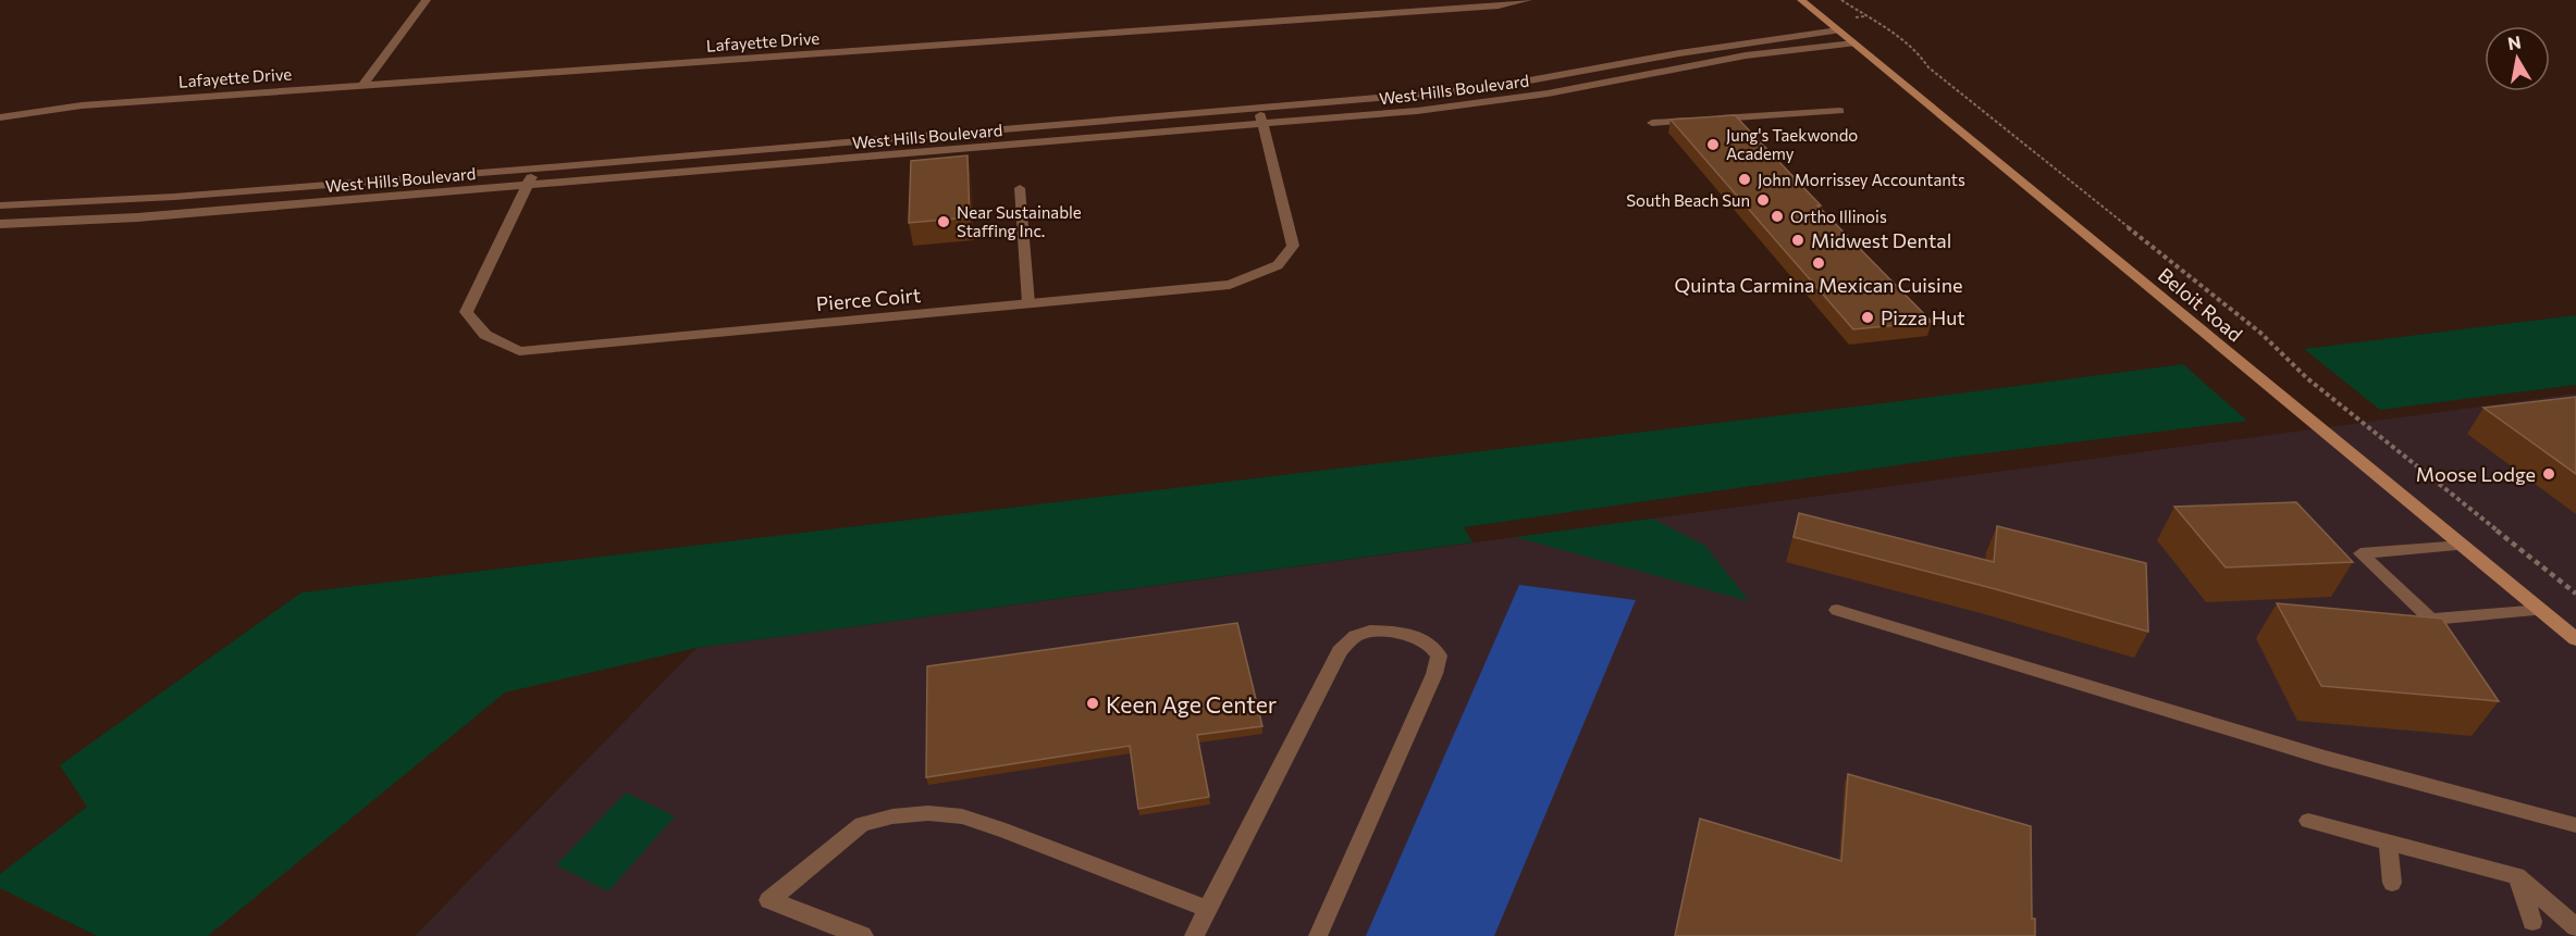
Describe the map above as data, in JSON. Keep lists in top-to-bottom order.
{
  "streets": {
    "main road": ["Beloit Road"],
    "street": ["Lafayette Drive", "West Hills Boulevard", "Pierce Coirt"]
  },
  "crossings": [
    ["West Hills Boulevard", "Pierce Coirt"],
    ["West Hills Boulevard", "Beloit Road"]
  ],
  "places": [
    "Jung's Taekwondo Academy",
    "John Morrissey Accountants",
    "South Beach Sun",
    "Ortho Illinois",
    "Near Sustainable Staffing Inc.",
    "Midwest Dental",
    "Quinta Carmina Mexican Cuisine",
    "Pizza Hut",
    "Moose Lodge",
    "Keen Age Center"
  ],
  "north": "top"
}
